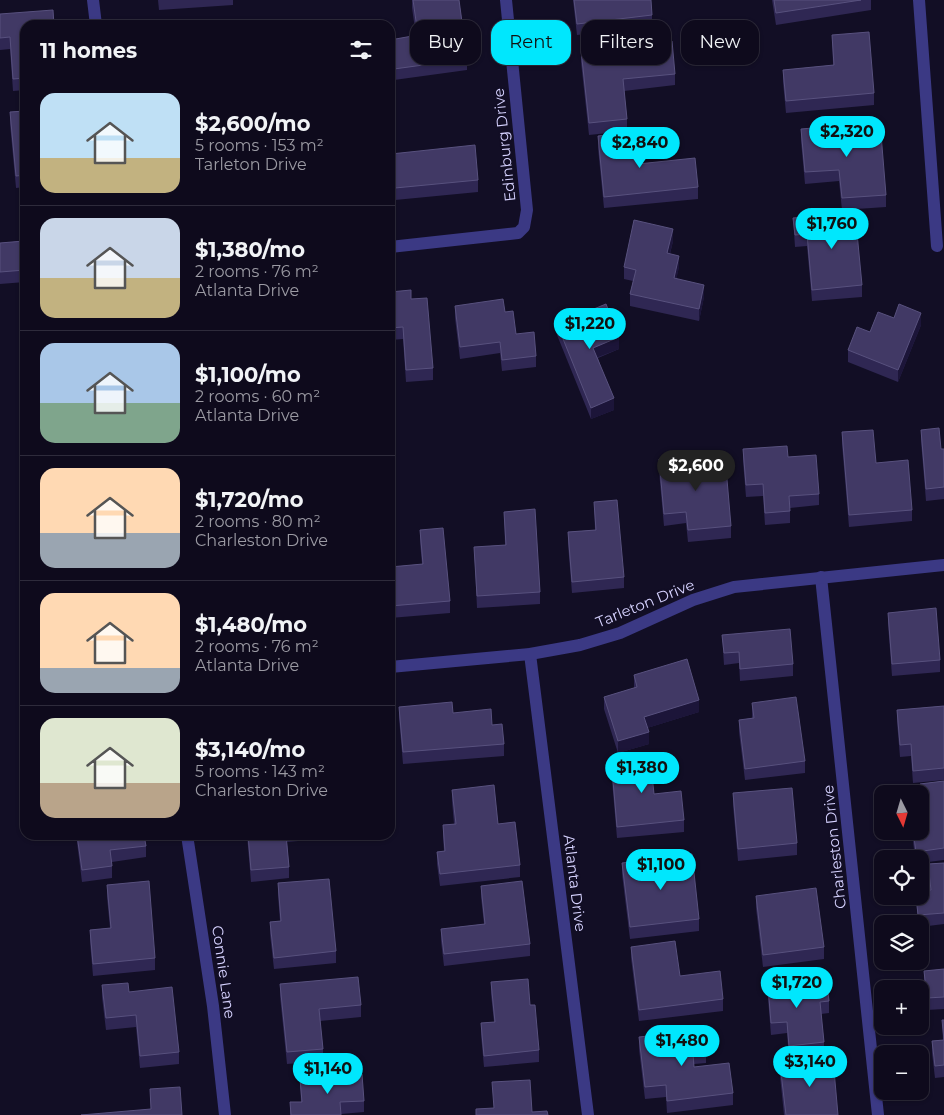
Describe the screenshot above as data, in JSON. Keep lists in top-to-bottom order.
{
  "streets": {
    "street": [
      "Edinburg Drive",
      "Tarleton Drive",
      "Charleston Drive",
      "Atlanta Drive",
      "Connie Lane"
    ]
  },
  "crossings": [
    ["Tarleton Drive", "Charleston Drive"],
    ["Tarleton Drive", "Atlanta Drive"]
  ],
  "north": "bottom",
  "page": {
    "chip": [
      "Buy",
      "Rent",
      "Filters",
      "New"
    ],
    "heading": "11 homes",
    "list": [
      {
        "name": "$2,600/mo",
        "note": "5 rooms · 153 m² · Tarleton Drive"
      },
      {
        "name": "$1,380/mo",
        "note": "2 rooms · 76 m² · Atlanta Drive"
      },
      {
        "name": "$1,100/mo",
        "note": "2 rooms · 60 m² · Atlanta Drive"
      },
      {
        "name": "$1,720/mo",
        "note": "2 rooms · 80 m² · Charleston Drive"
      },
      {
        "name": "$1,480/mo",
        "note": "2 rooms · 76 m² · Atlanta Drive"
      },
      {
        "name": "$3,140/mo",
        "note": "5 rooms · 143 m² · Charleston Drive"
      }
    ],
    "price": [
      "$2,320",
      "$2,840",
      "$1,760",
      "$1,220",
      "$2,600",
      "$1,380",
      "$1,100",
      "$1,720",
      "$1,480",
      "$3,140",
      "$1,140"
    ],
    "map_buttons": ["+", "−"]
  }
}
